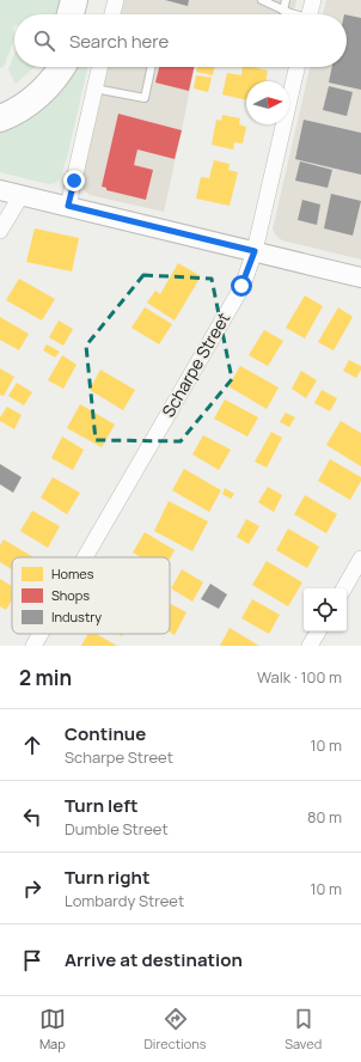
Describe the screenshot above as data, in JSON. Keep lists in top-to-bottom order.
{
  "streets": {
    "street": ["Scharpe Street"]
  },
  "legend": ["Homes", "Shops", "Industry"],
  "north": "right",
  "page": {
    "search": "Search here",
    "heading": ["2 min", "Walk · 100 m"],
    "list": [
      ["Continue", "Scharpe Street", "10 m"],
      ["Turn left", "Dumble Street", "80 m"],
      ["Turn right", "Lombardy Street", "10 m"],
      "Arrive at destination"
    ],
    "nav": ["Map", "Directions", "Saved"]
  }
}
